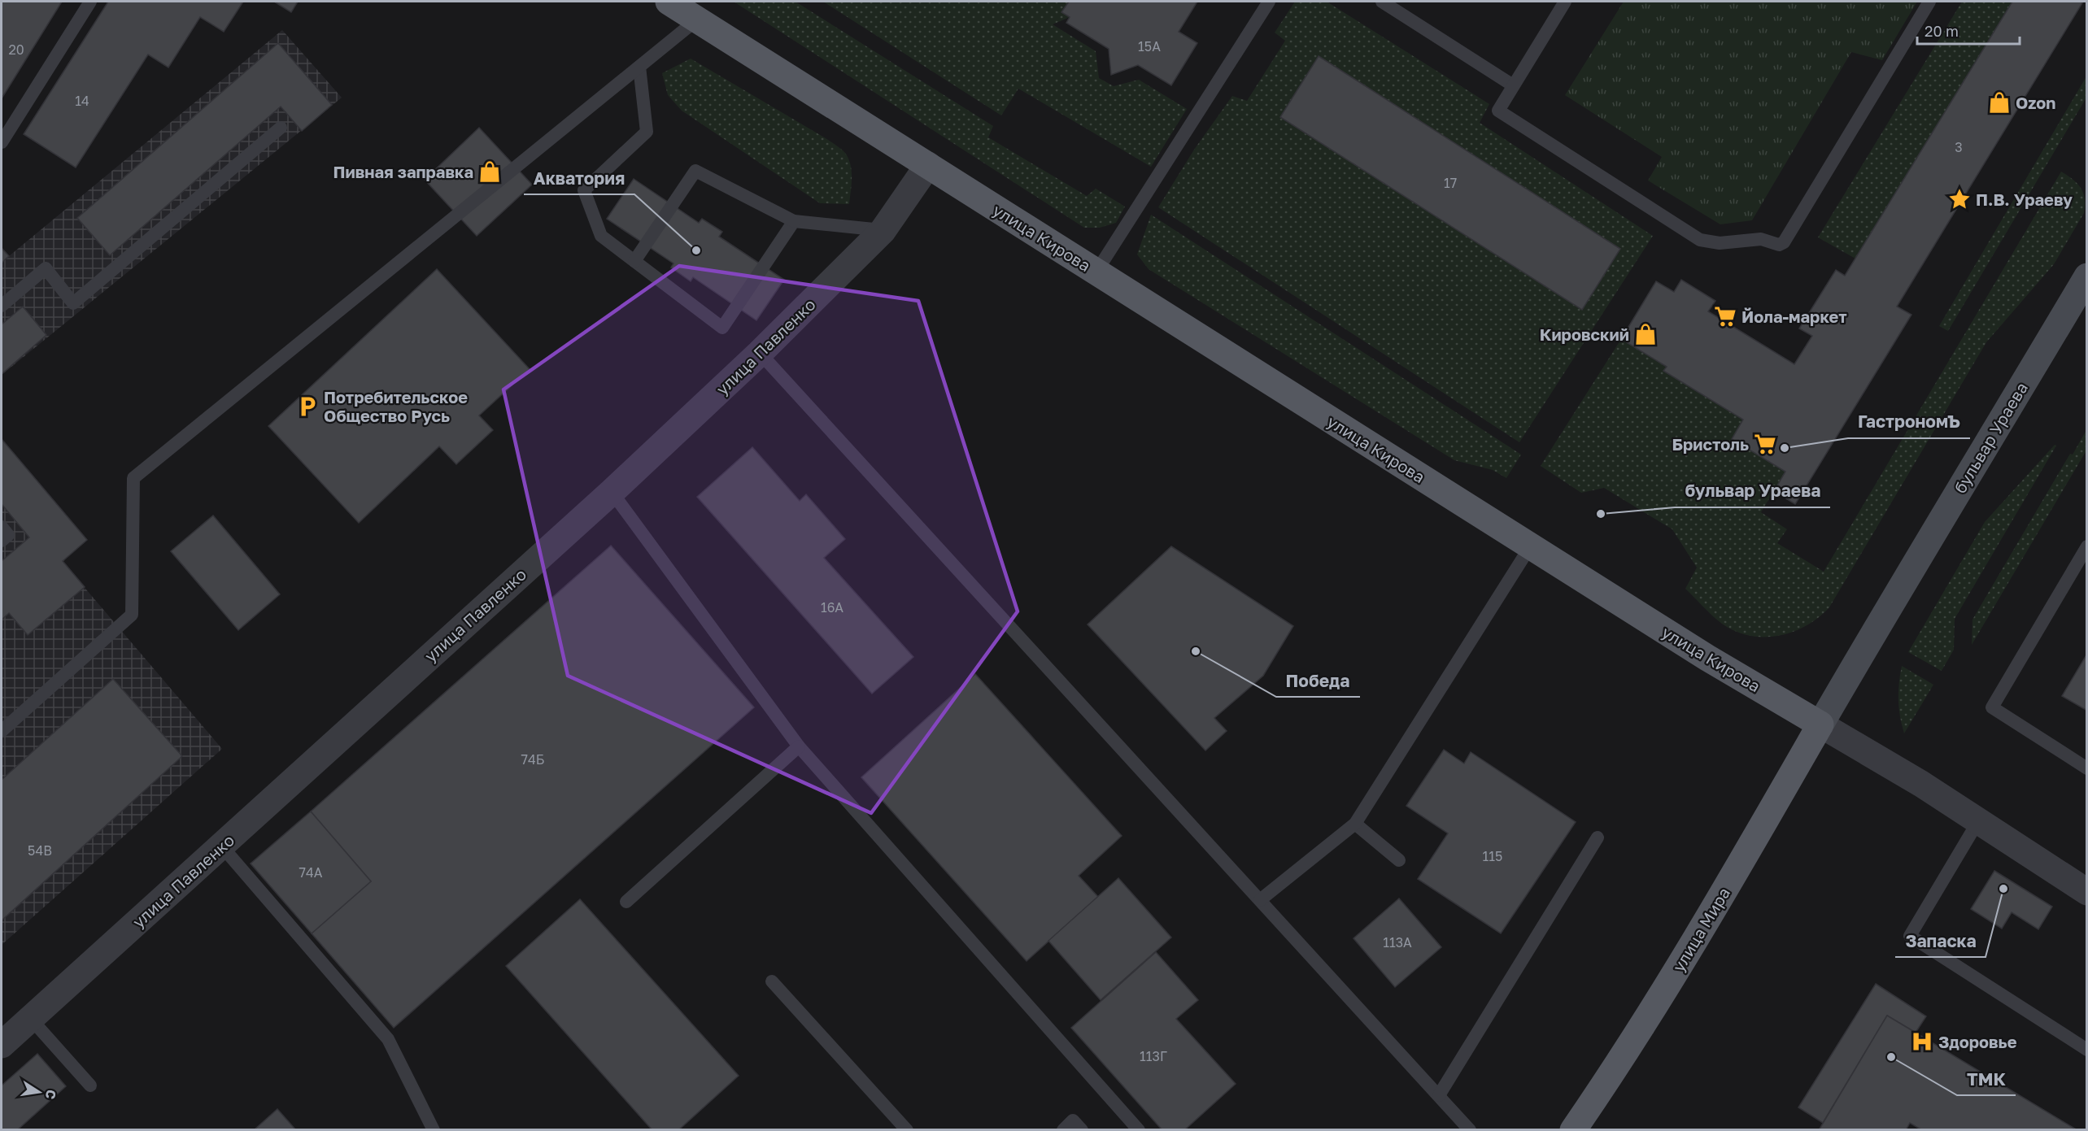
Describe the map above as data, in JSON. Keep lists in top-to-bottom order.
{
  "streets": {
    "main road": ["улица Кирова", "бульвар Ураева", "улица Мира"],
    "street": ["улица Павленко"]
  },
  "crossings": [
    ["улица Кирова", "улица Павленко"],
    ["улица Кирова", "бульвар Ураева"],
    ["улица Кирова", "улица Мира"],
    ["бульвар Ураева", "улица Мира"]
  ],
  "places": {
    "shop": ["Ozon", "Пивная заправка", "Кировский"],
    "place": ["П.В. Ураеву"],
    "other": [
      "Акватория",
      "ГастрономЪ",
      "бульвар Ураева",
      "Победа",
      "Запаска",
      "ТМК"
    ],
    "supermarket": ["Йола-маркет", "Бристоль"],
    "parking": ["Потребительское Общество Русь"],
    "hospital": ["Здоровье"]
  },
  "house_numbers": [
    "15А",
    "20",
    "14",
    "3",
    "17",
    "16А",
    "74Б",
    "54В",
    "115",
    "74А",
    "113А",
    "113Г"
  ],
  "scale_bar": "20 m",
  "north": "right"
}
